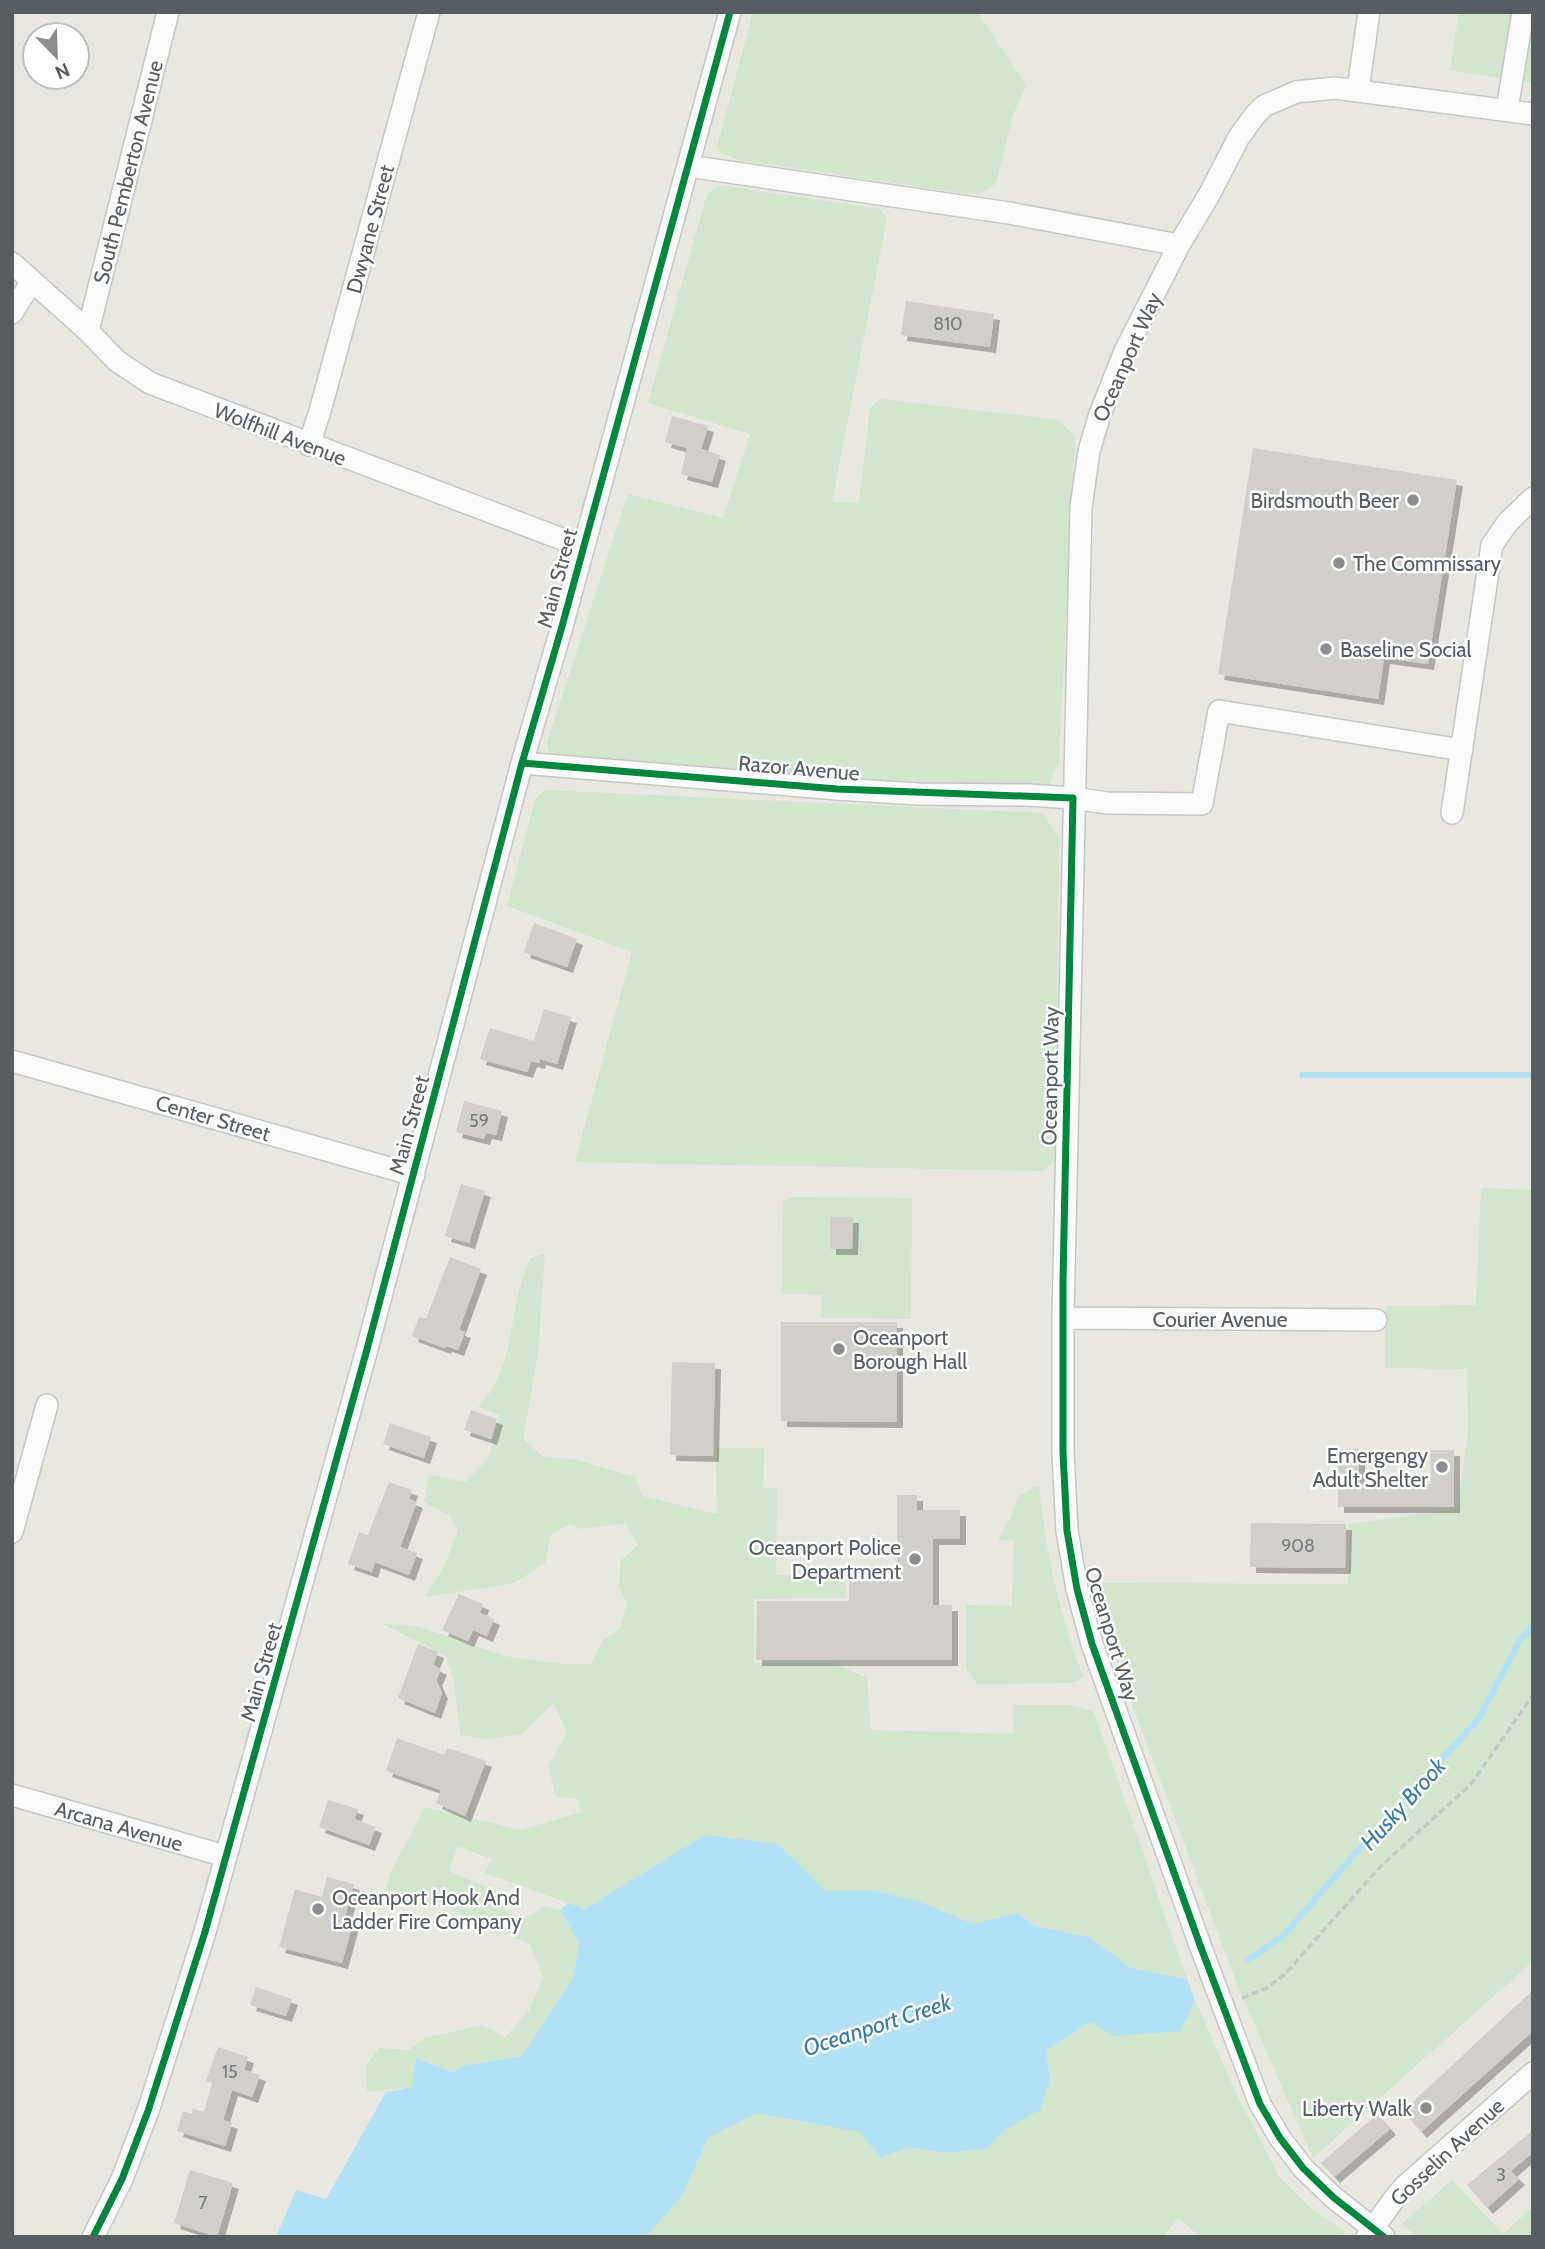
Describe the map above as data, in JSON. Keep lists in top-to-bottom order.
{
  "streets": {
    "street": [
      "South Pemberton Avenue",
      "Dwyane Street",
      "Oceanport Way",
      "Wolfhill Avenue",
      "Main Street",
      "Razor Avenue",
      "Center Street",
      "Courier Avenue",
      "Arcana Avenue",
      "Gosselin Avenue"
    ]
  },
  "crossings": [
    ["South Pemberton Avenue", "Wolfhill Avenue"],
    ["Dwyane Street", "Wolfhill Avenue"],
    ["Oceanport Way", "Razor Avenue"],
    ["Oceanport Way", "Courier Avenue"],
    ["Oceanport Way", "Gosselin Avenue"],
    ["Wolfhill Avenue", "Main Street"],
    ["Main Street", "Razor Avenue"],
    ["Main Street", "Center Street"],
    ["Main Street", "Arcana Avenue"]
  ],
  "water": ["Husky Brook", "Oceanport Creek"],
  "places": [
    "Birdsmouth Beer",
    "The Commissary",
    "Baseline Social",
    "Oceanport Borough Hall",
    "Emergengy Adult Shelter",
    "Oceanport Police Department",
    "Oceanport Hook And Ladder Fire Company",
    "Liberty Walk"
  ],
  "house_numbers": [
    "810",
    "59",
    "908",
    "15",
    "3",
    "7"
  ],
  "north": "bottom right"
}
